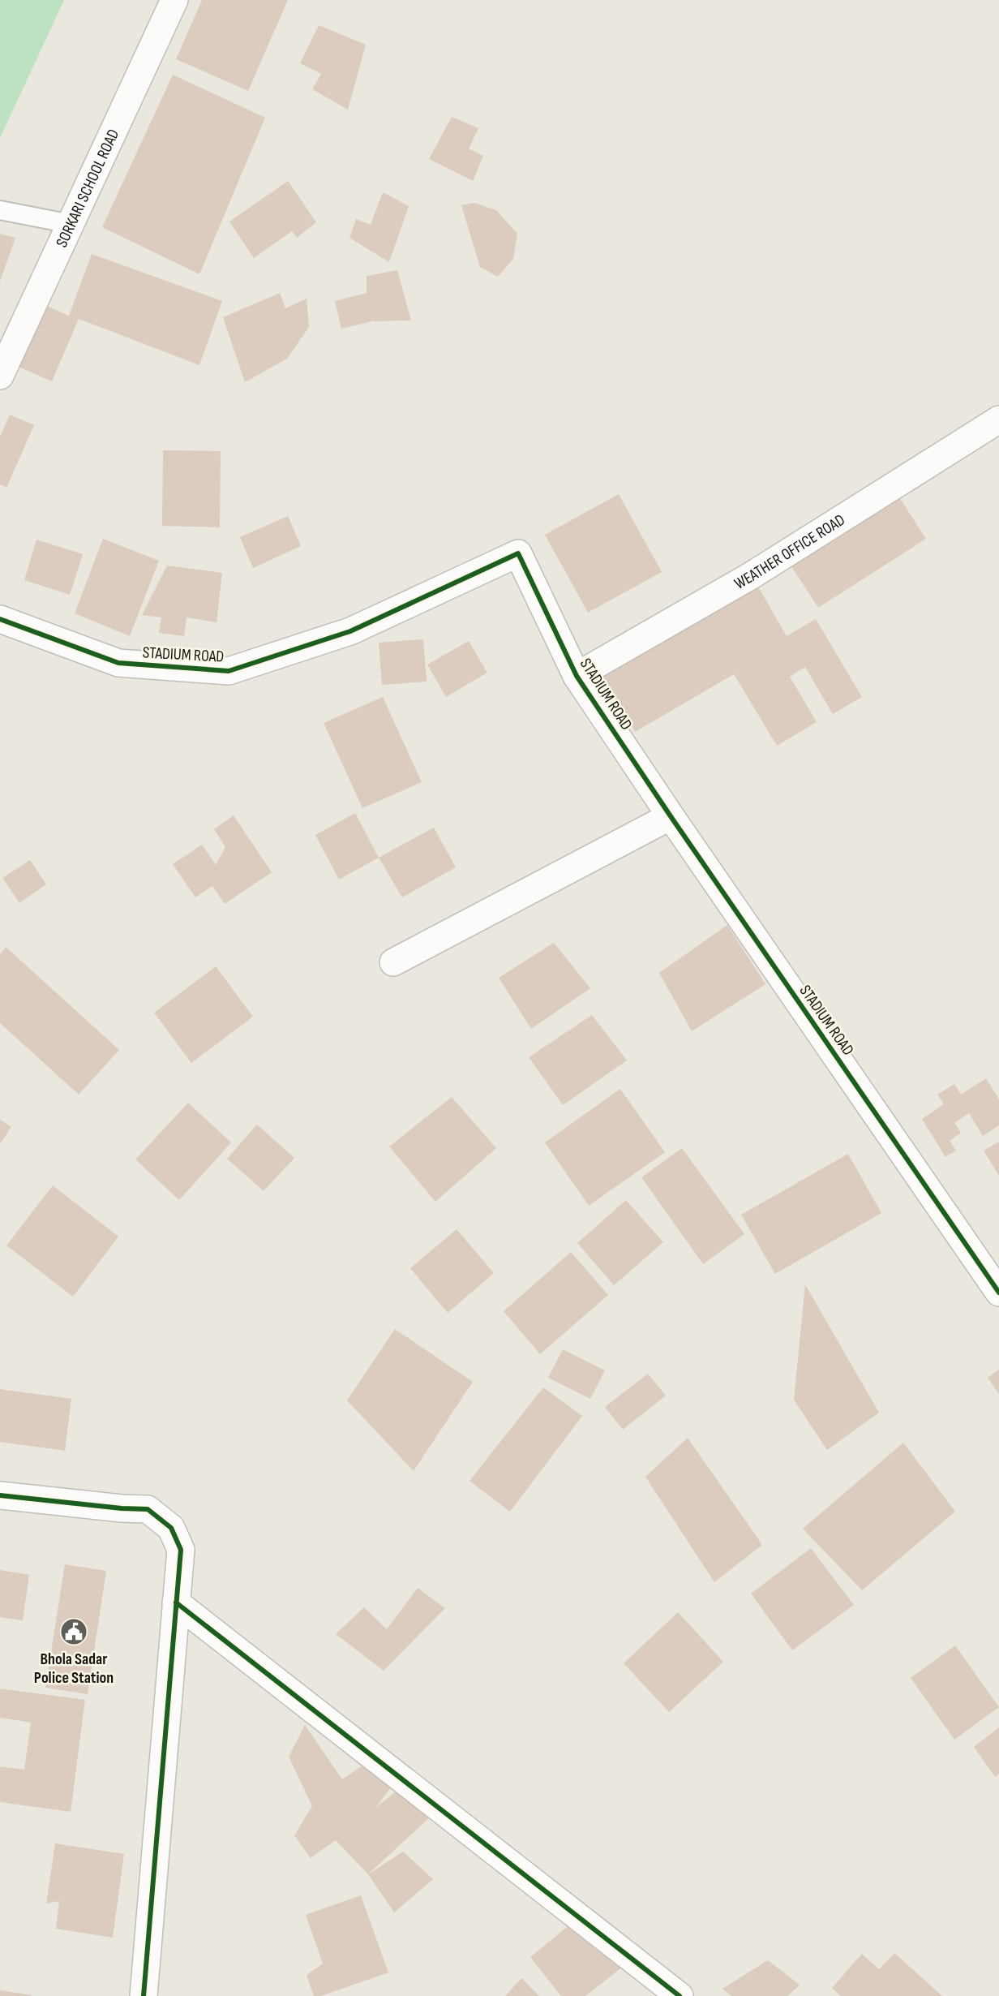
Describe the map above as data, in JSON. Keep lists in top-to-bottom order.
{
  "streets": {
    "street": ["SORKARI SCHOOL ROAD", "WEATHER OFFICE ROAD", "STADIUM ROAD"]
  },
  "crossings": [
    ["WEATHER OFFICE ROAD", "STADIUM ROAD"]
  ],
  "places": {
    "public building": ["Bhola Sadar Police Station"]
  }
}
